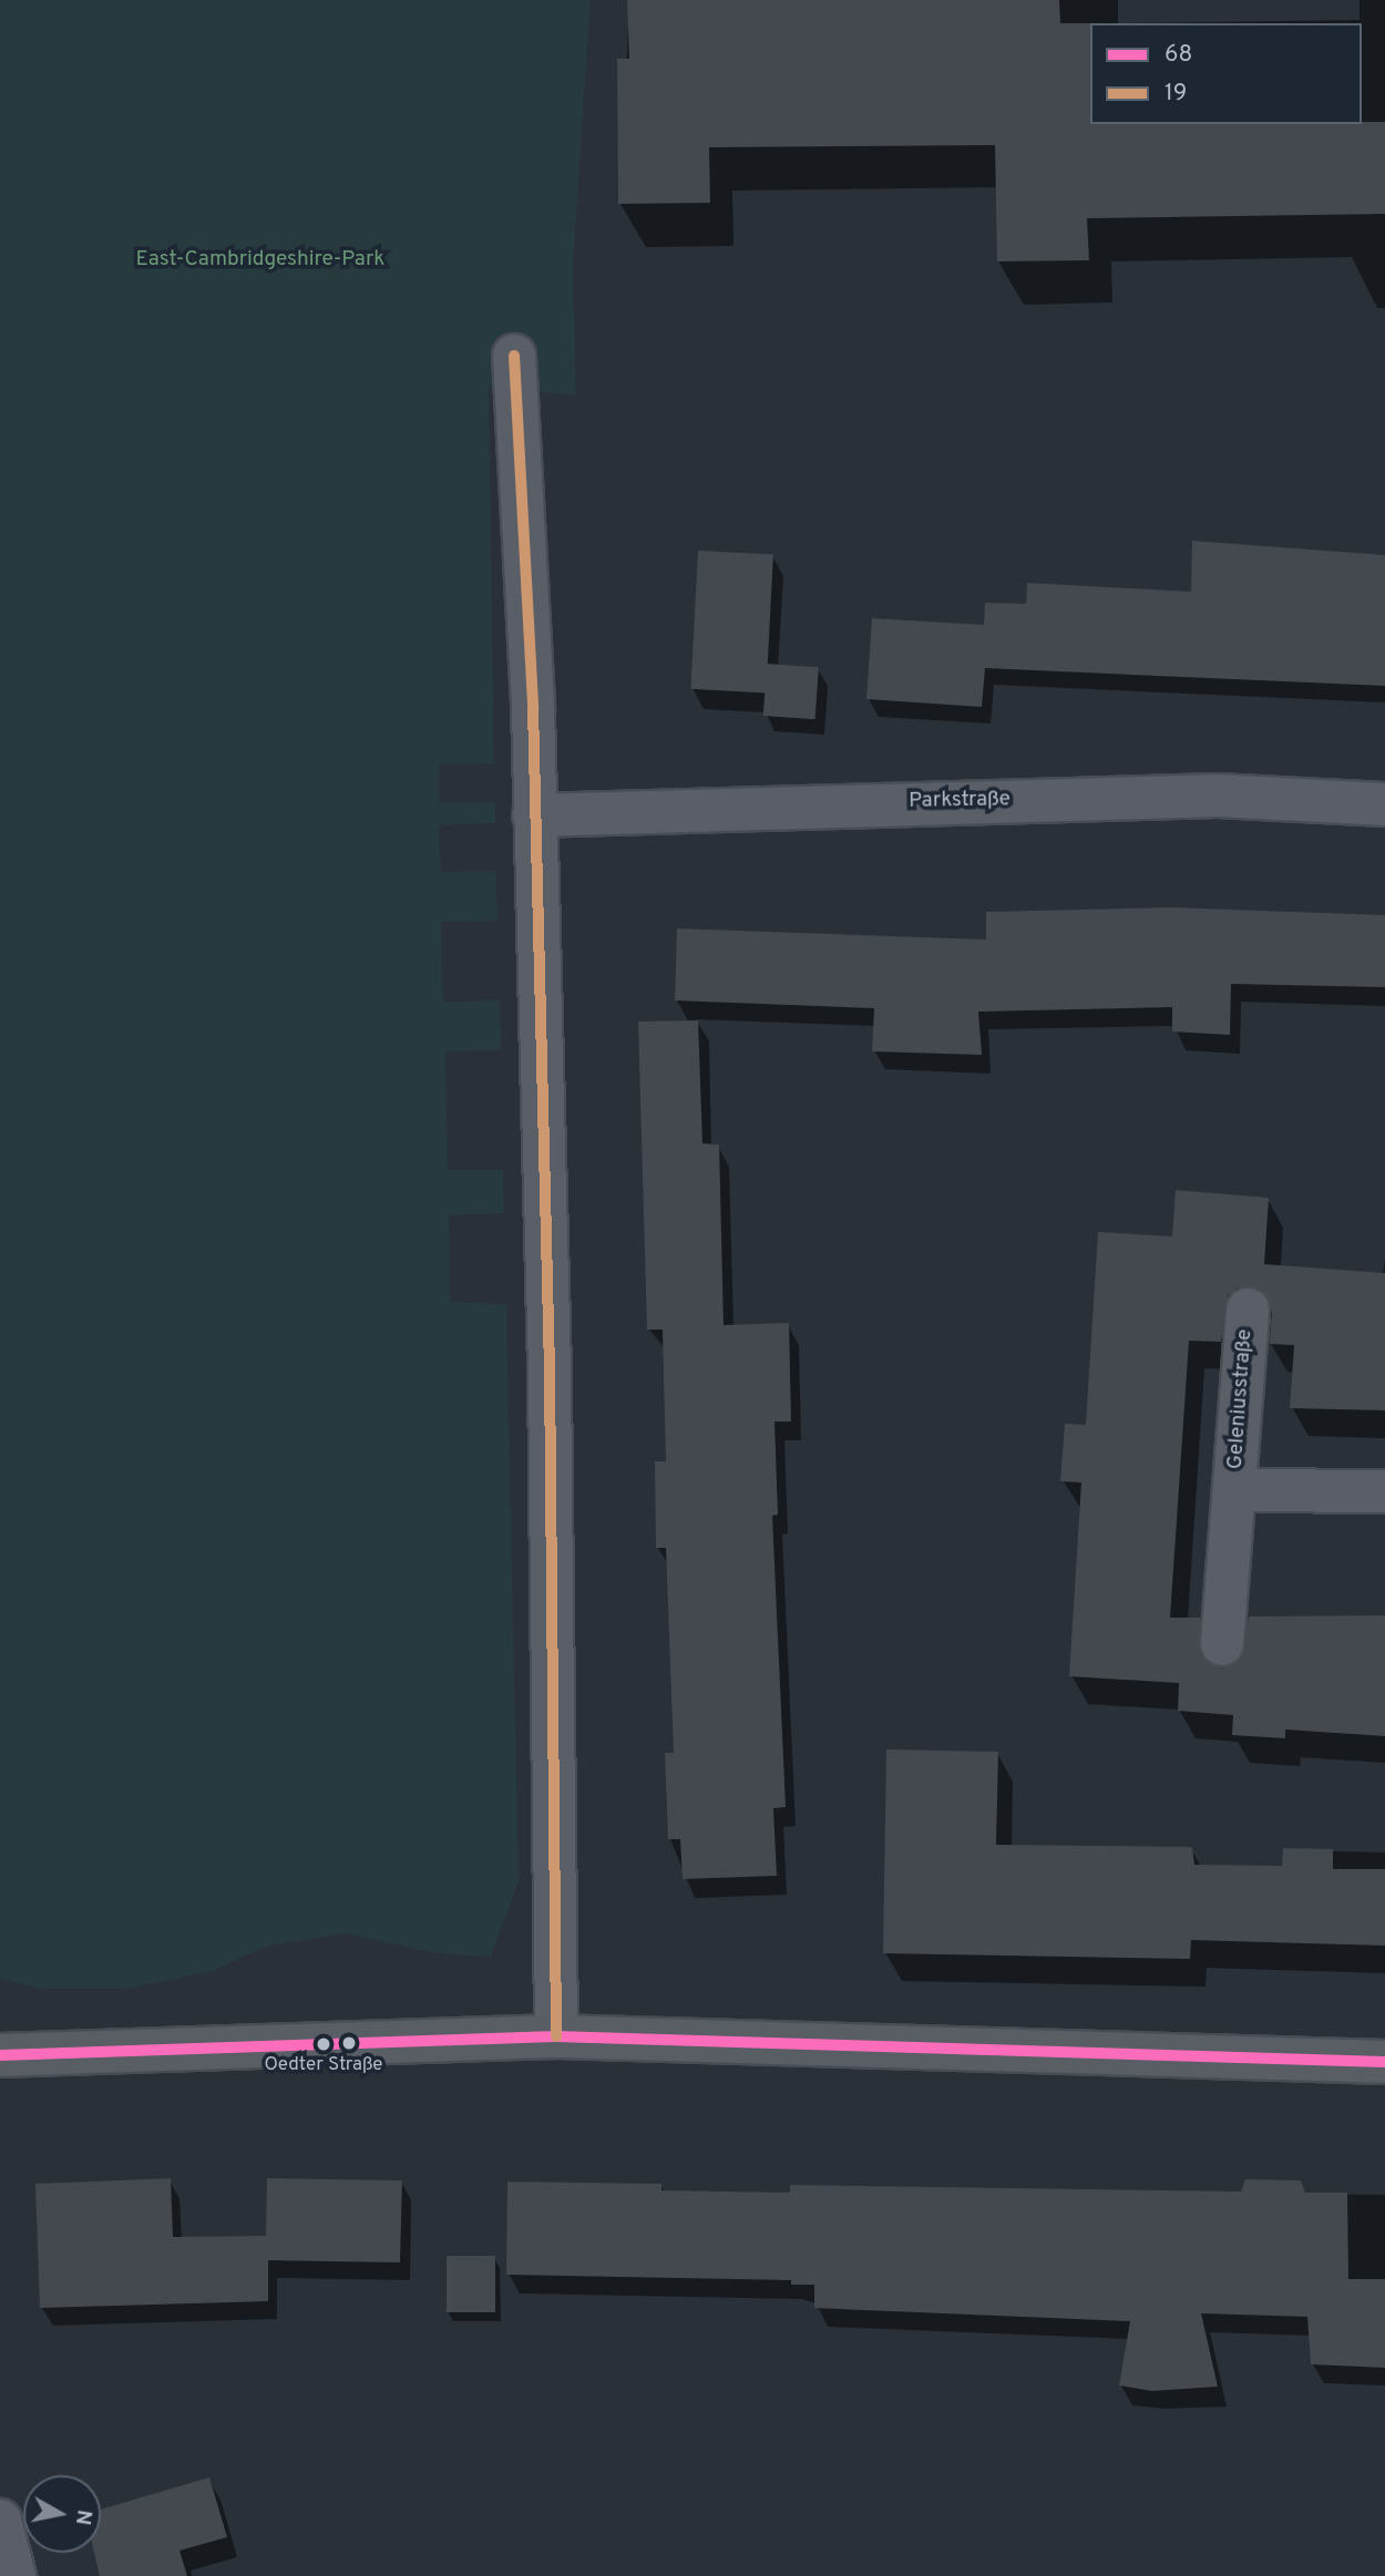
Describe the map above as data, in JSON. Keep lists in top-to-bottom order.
{
  "streets": {
    "street": ["Parkstraße", "Geleniusstraße"]
  },
  "parks": ["East-Cambridgeshire-Park"],
  "places": ["Oedter Straße"],
  "lines": ["transit line 19", "transit line 68"],
  "legend": ["68", "19"],
  "north": "right"
}
